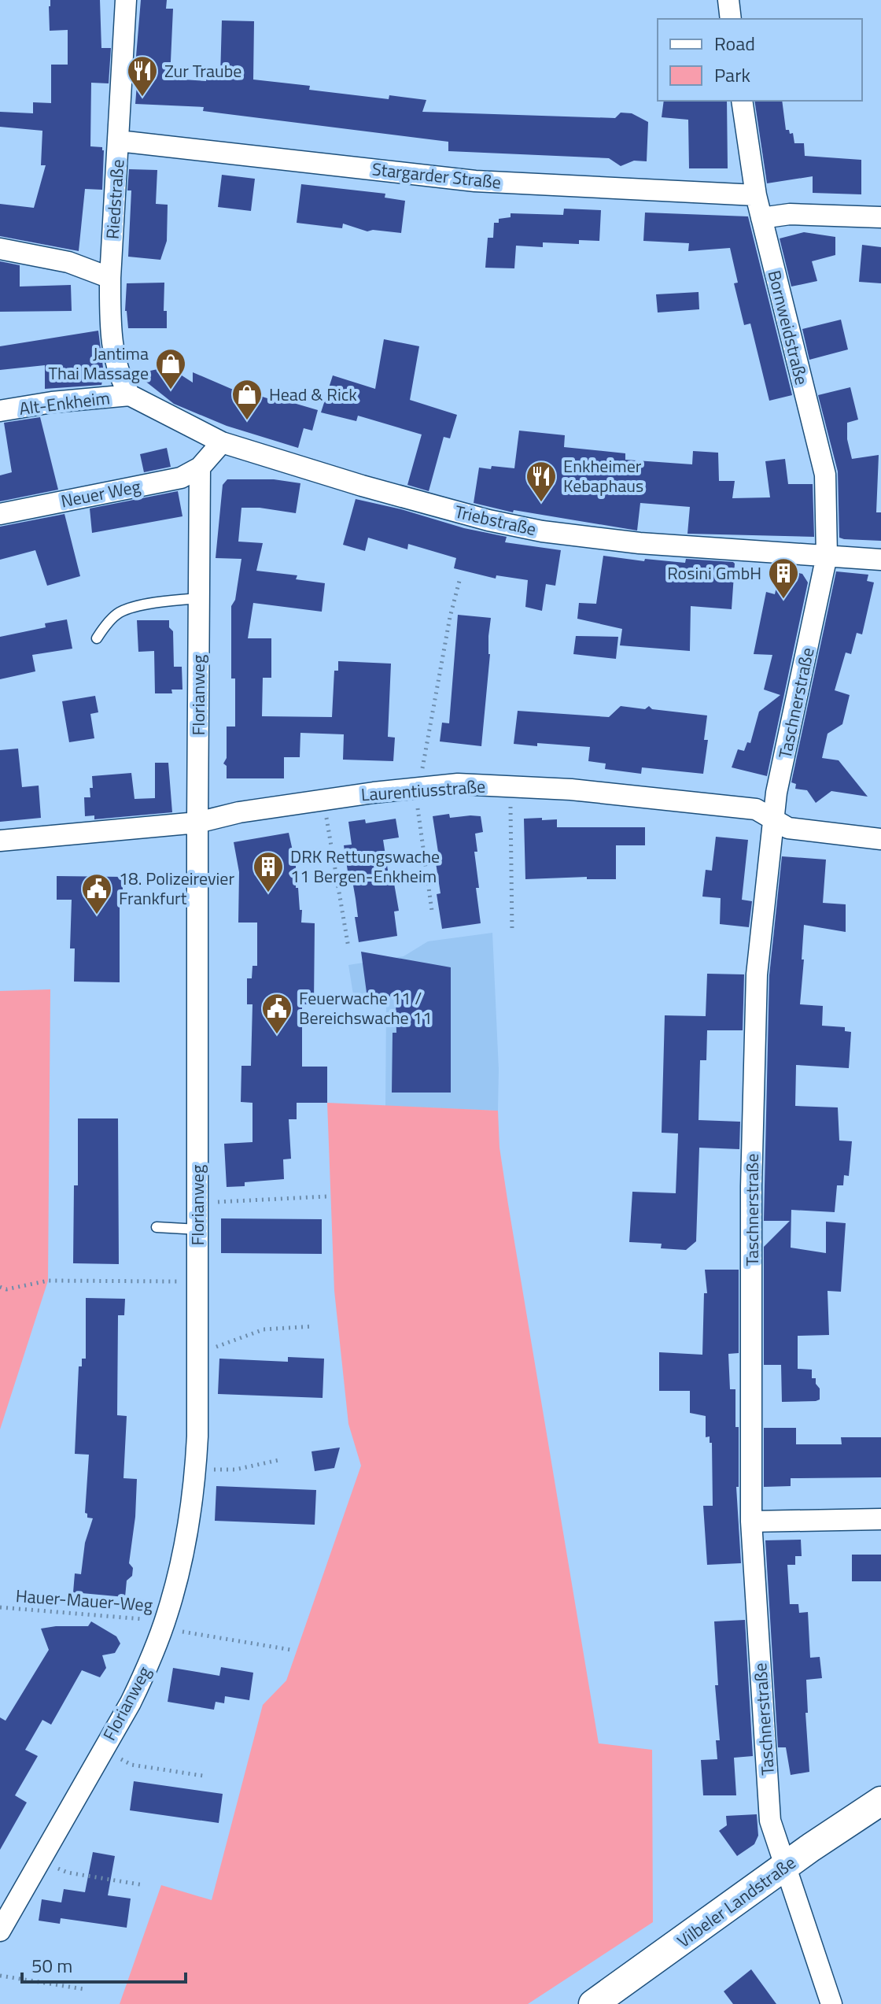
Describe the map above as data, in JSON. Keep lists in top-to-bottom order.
{
  "streets": {
    "main road": ["Vilbeler Landstraße"],
    "street": [
      "Stargarder Straße",
      "Riedstraße",
      "Bornweidstraße",
      "Alt-Enkheim",
      "Neuer Weg",
      "Triebstraße",
      "Florianweg",
      "Taschnerstraße",
      "Laurentiusstraße"
    ],
    "path": ["Hauer-Mauer-Weg"]
  },
  "crossings": [
    ["Stargarder Straße", "Riedstraße"],
    ["Stargarder Straße", "Bornweidstraße"],
    ["Riedstraße", "Alt-Enkheim"],
    ["Riedstraße", "Triebstraße"],
    ["Bornweidstraße", "Triebstraße"],
    ["Bornweidstraße", "Taschnerstraße"],
    ["Alt-Enkheim", "Triebstraße"],
    ["Neuer Weg", "Florianweg"],
    ["Triebstraße", "Taschnerstraße"],
    ["Florianweg", "Laurentiusstraße"],
    ["Florianweg", "Hauer-Mauer-Weg"],
    ["Taschnerstraße", "Laurentiusstraße"],
    ["Taschnerstraße", "Vilbeler Landstraße"]
  ],
  "places": {
    "restaurant": ["Zur Traube", "Enkheimer Kebaphaus"],
    "shop": ["Jantima Thai Massage", "Head & Rick"],
    "building": ["Rosini GmbH", "DRK Rettungswache 11 Bergen-Enkheim"],
    "public building": ["18. Polizeirevier Frankfurt", "Feuerwache 11 / Bereichswache 11"]
  },
  "legend": ["Road", "Park"],
  "scale_bar": "50 m"
}
